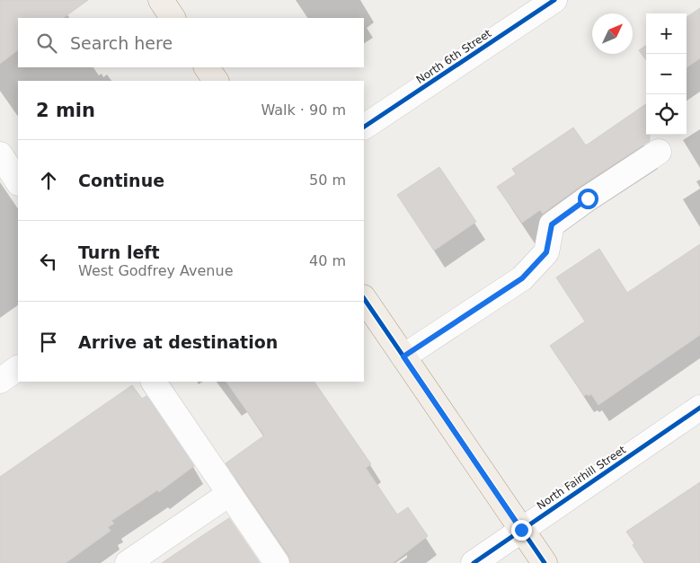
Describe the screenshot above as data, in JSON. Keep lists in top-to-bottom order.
{
  "streets": {
    "street": ["North 6th Street", "North Fairhill Street"]
  },
  "north": "top right",
  "page": {
    "map_buttons": ["+", "−"],
    "search": "Search here",
    "heading": ["2 min", "Walk · 90 m"],
    "list": [
      ["Continue", "50 m"],
      ["Turn left", "West Godfrey Avenue", "40 m"],
      "Arrive at destination"
    ]
  }
}
